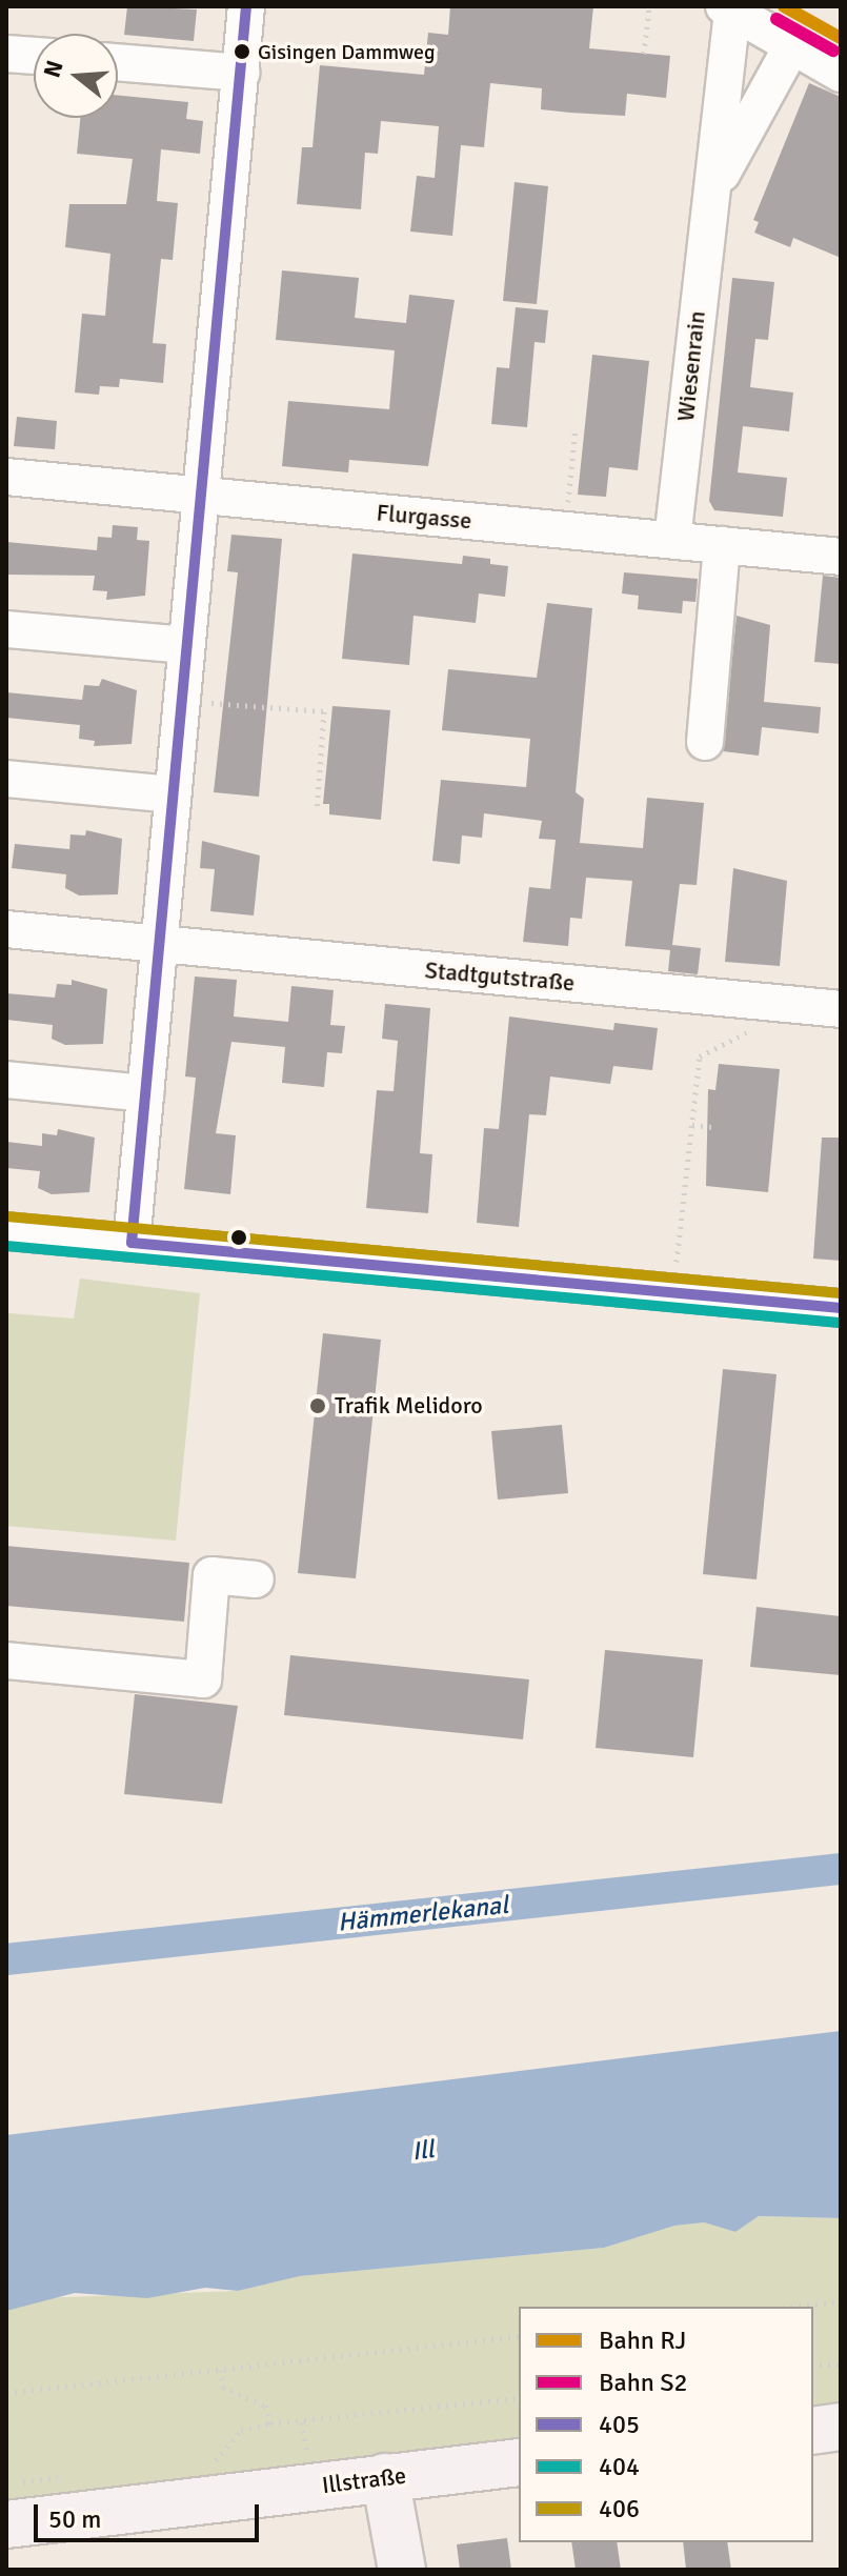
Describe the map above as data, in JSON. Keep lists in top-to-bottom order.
{
  "streets": {
    "main road": ["Illstraße"],
    "street": ["Wiesenrain", "Flurgasse", "Stadtgutstraße"]
  },
  "crossings": [
    ["Wiesenrain", "Flurgasse"]
  ],
  "water": ["Hämmerlekanal", "Ill"],
  "places": ["Gisingen Dammweg", "Trafik Melidoro"],
  "lines": [
    "rail line RJ",
    "transit line 405",
    "rail line S2",
    "transit line 406",
    "transit line 404"
  ],
  "legend": [
    "Bahn RJ",
    "Bahn S2",
    "405",
    "404",
    "406"
  ],
  "scale_bar": "50 m",
  "north": "left"
}
